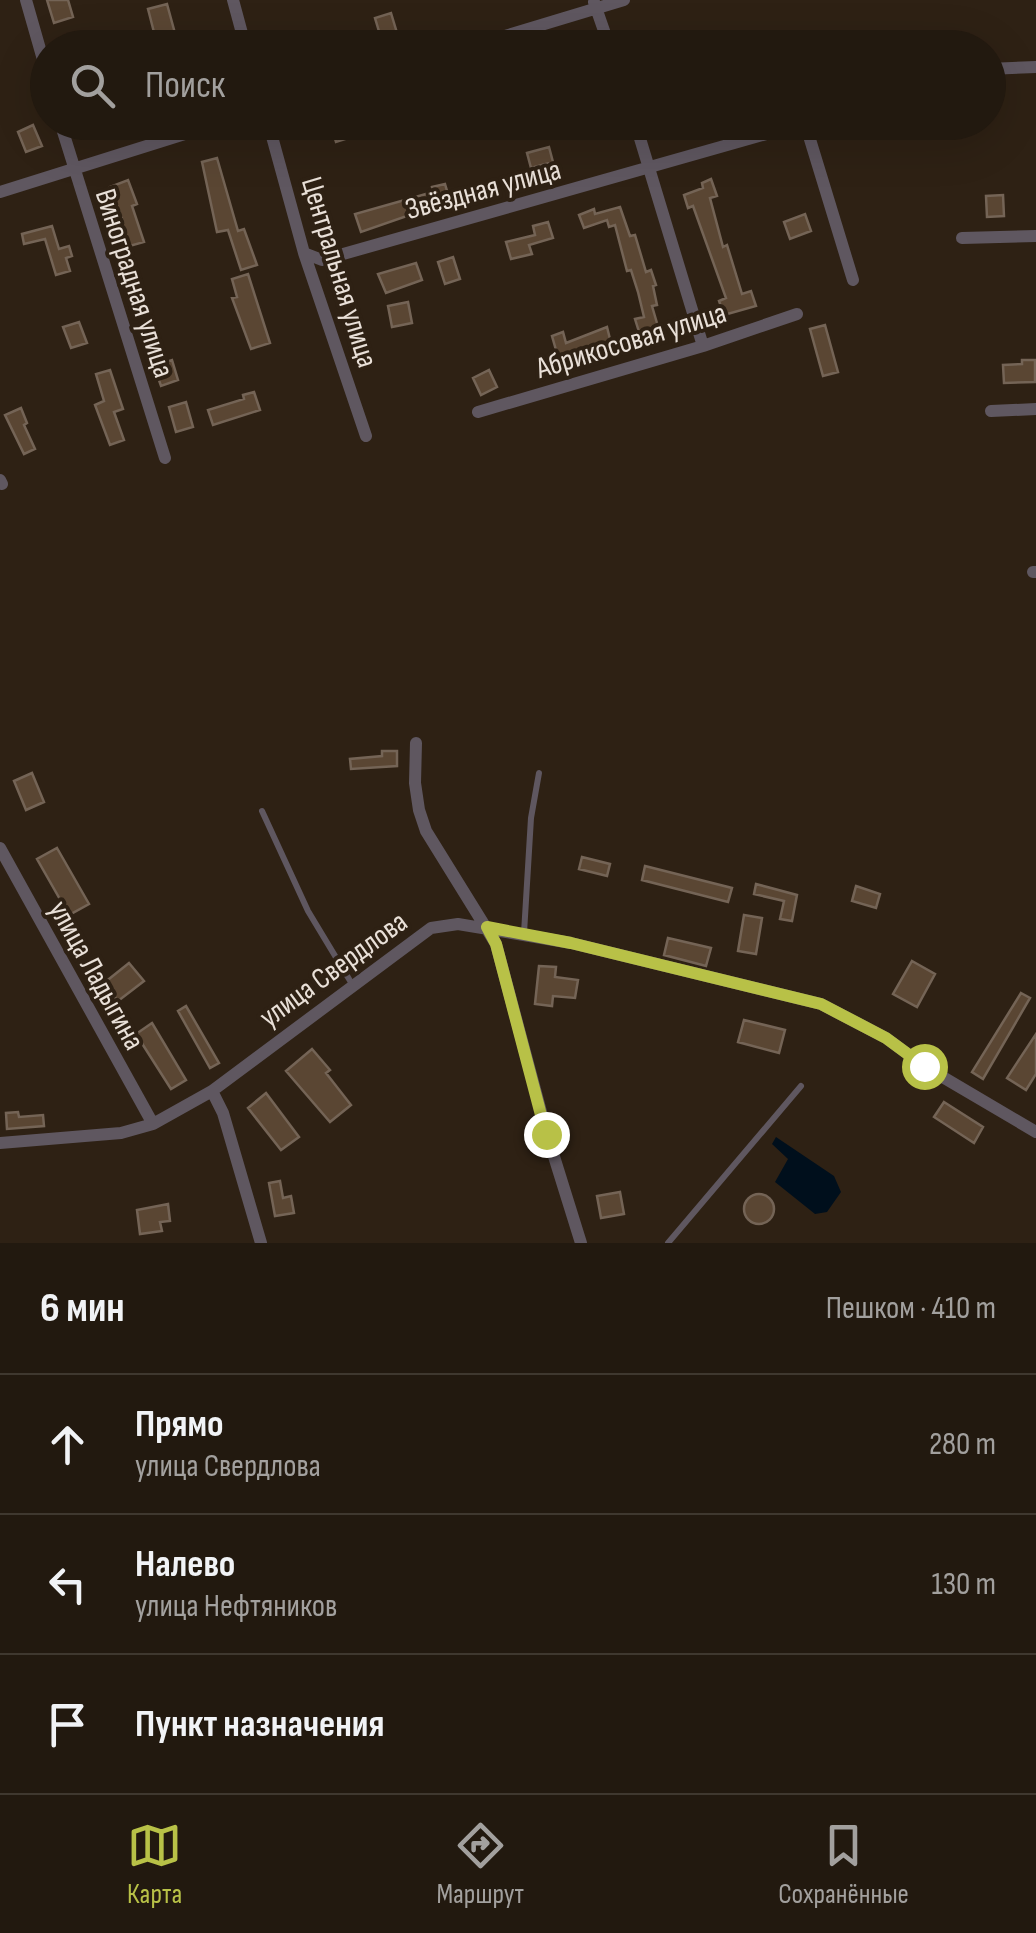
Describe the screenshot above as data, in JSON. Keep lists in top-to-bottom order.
{
  "streets": {
    "street": [
      "Звёздная улица",
      "Центральная улица",
      "Виноградная улица",
      "Абрикосовая улица",
      "улица Свердлова",
      "улица Ладыгина"
    ]
  },
  "crossings": [
    ["Звёздная улица", "Центральная улица"],
    ["улица Свердлова", "улица Ладыгина"]
  ],
  "page": {
    "search": "Поиск",
    "heading": ["6 мин", "Пешком · 410 m"],
    "list": [
      ["Прямо", "улица Свердлова", "280 m"],
      ["Налево", "улица Нефтяников", "130 m"],
      "Пункт назначения"
    ],
    "nav": ["Карта", "Маршрут", "Сохранённые"]
  }
}
